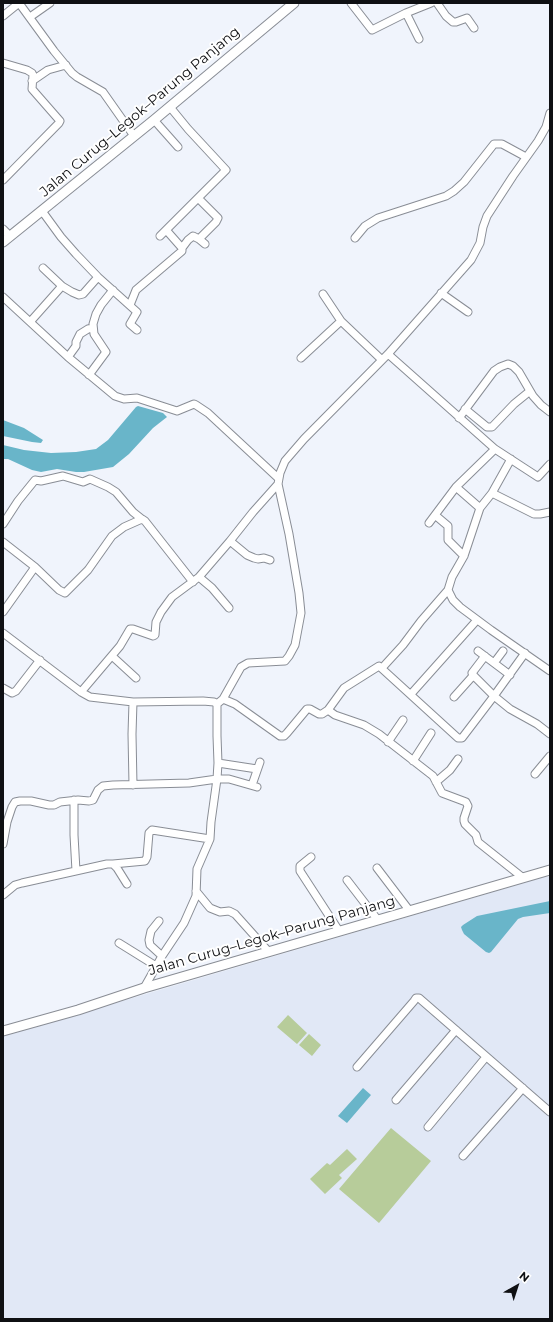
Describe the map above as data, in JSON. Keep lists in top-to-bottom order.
{
  "streets": {
    "main road": ["Jalan Curug–Legok–Parung Panjang"]
  },
  "north": "top right"
}
